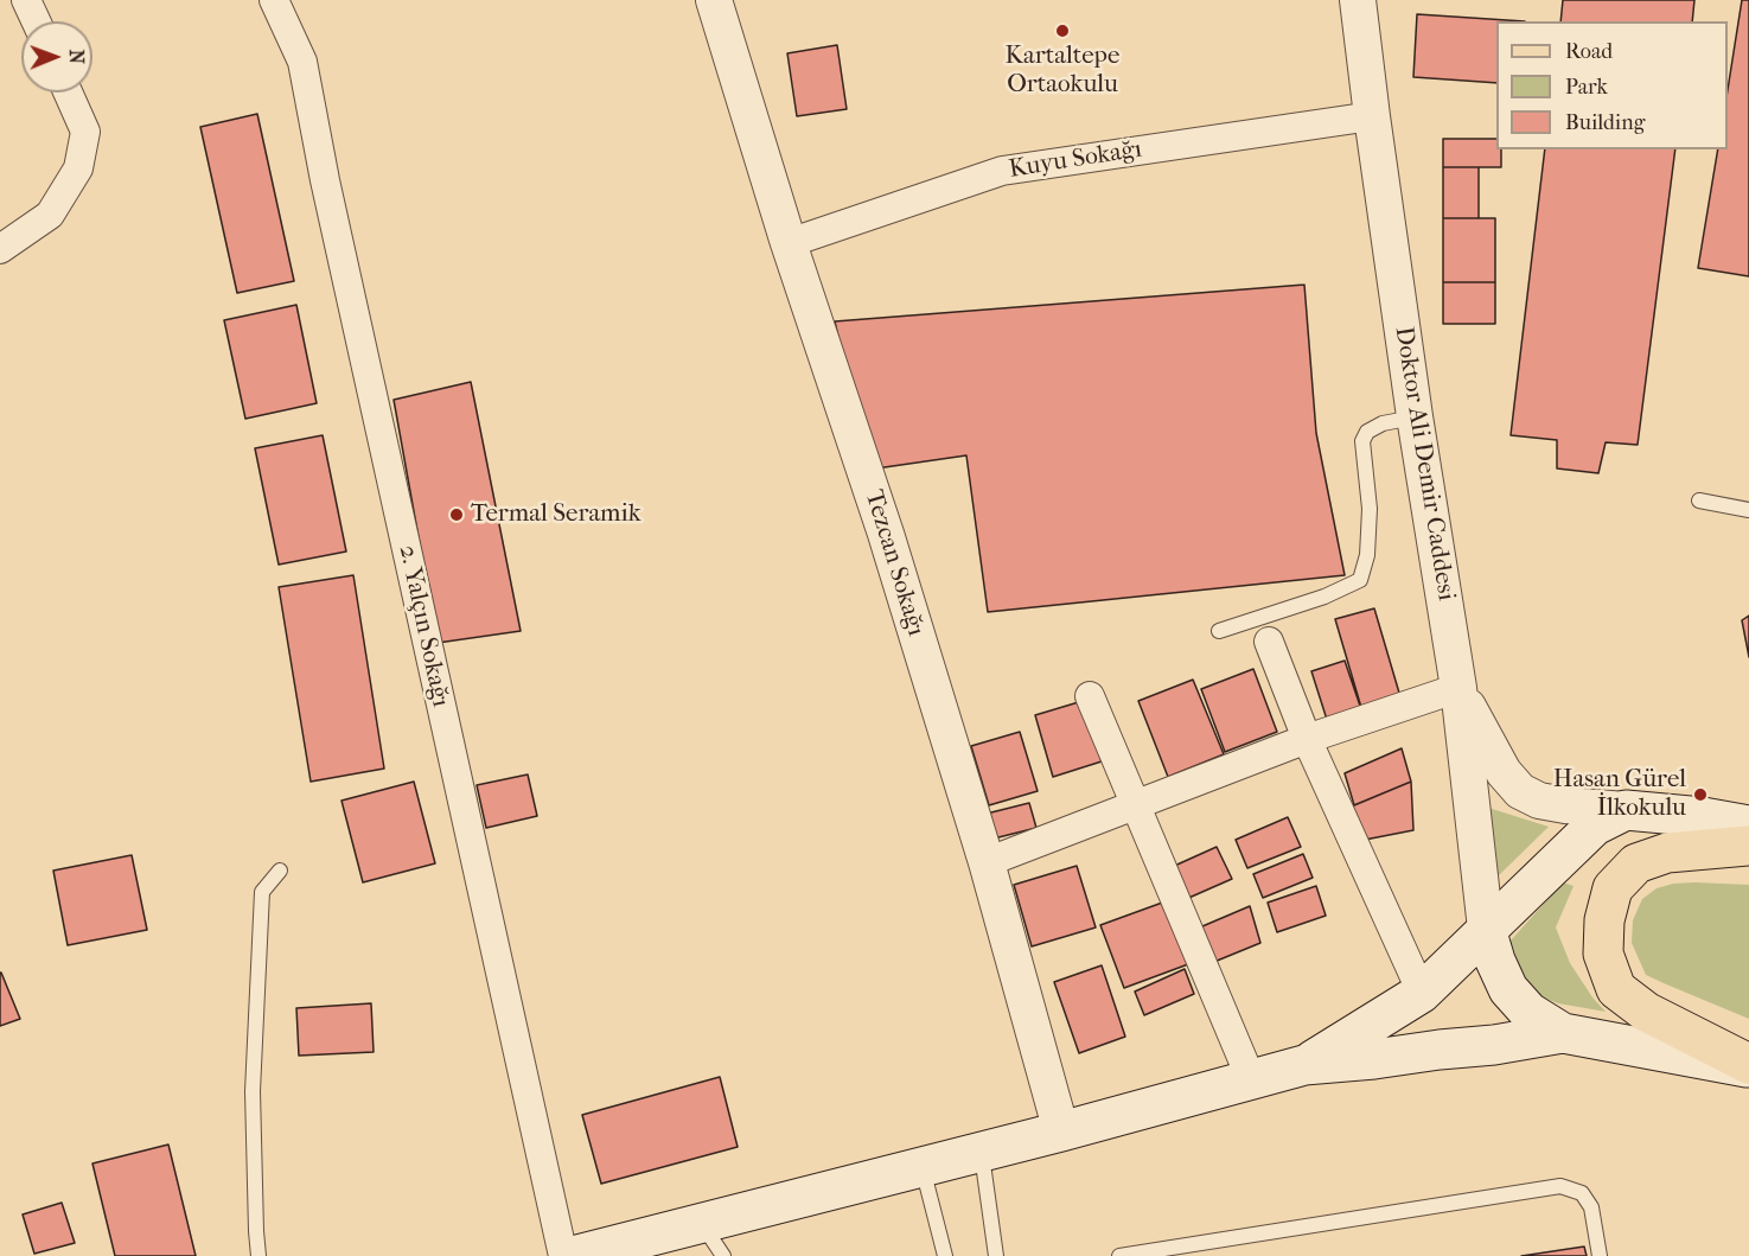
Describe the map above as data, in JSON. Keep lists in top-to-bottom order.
{
  "streets": {
    "street": [
      "Kuyu Sokağı",
      "Doktor Ali Demir Caddesi",
      "Tezcan Sokağı",
      "2. Yalçın Sokağı"
    ]
  },
  "crossings": [
    ["Kuyu Sokağı", "Doktor Ali Demir Caddesi"],
    ["Kuyu Sokağı", "Tezcan Sokağı"]
  ],
  "places": ["Kartaltepe Ortaokulu", "Termal Seramik", "Hasan Gürel İlkokulu"],
  "legend": ["Road", "Park", "Building"],
  "north": "right"
}
